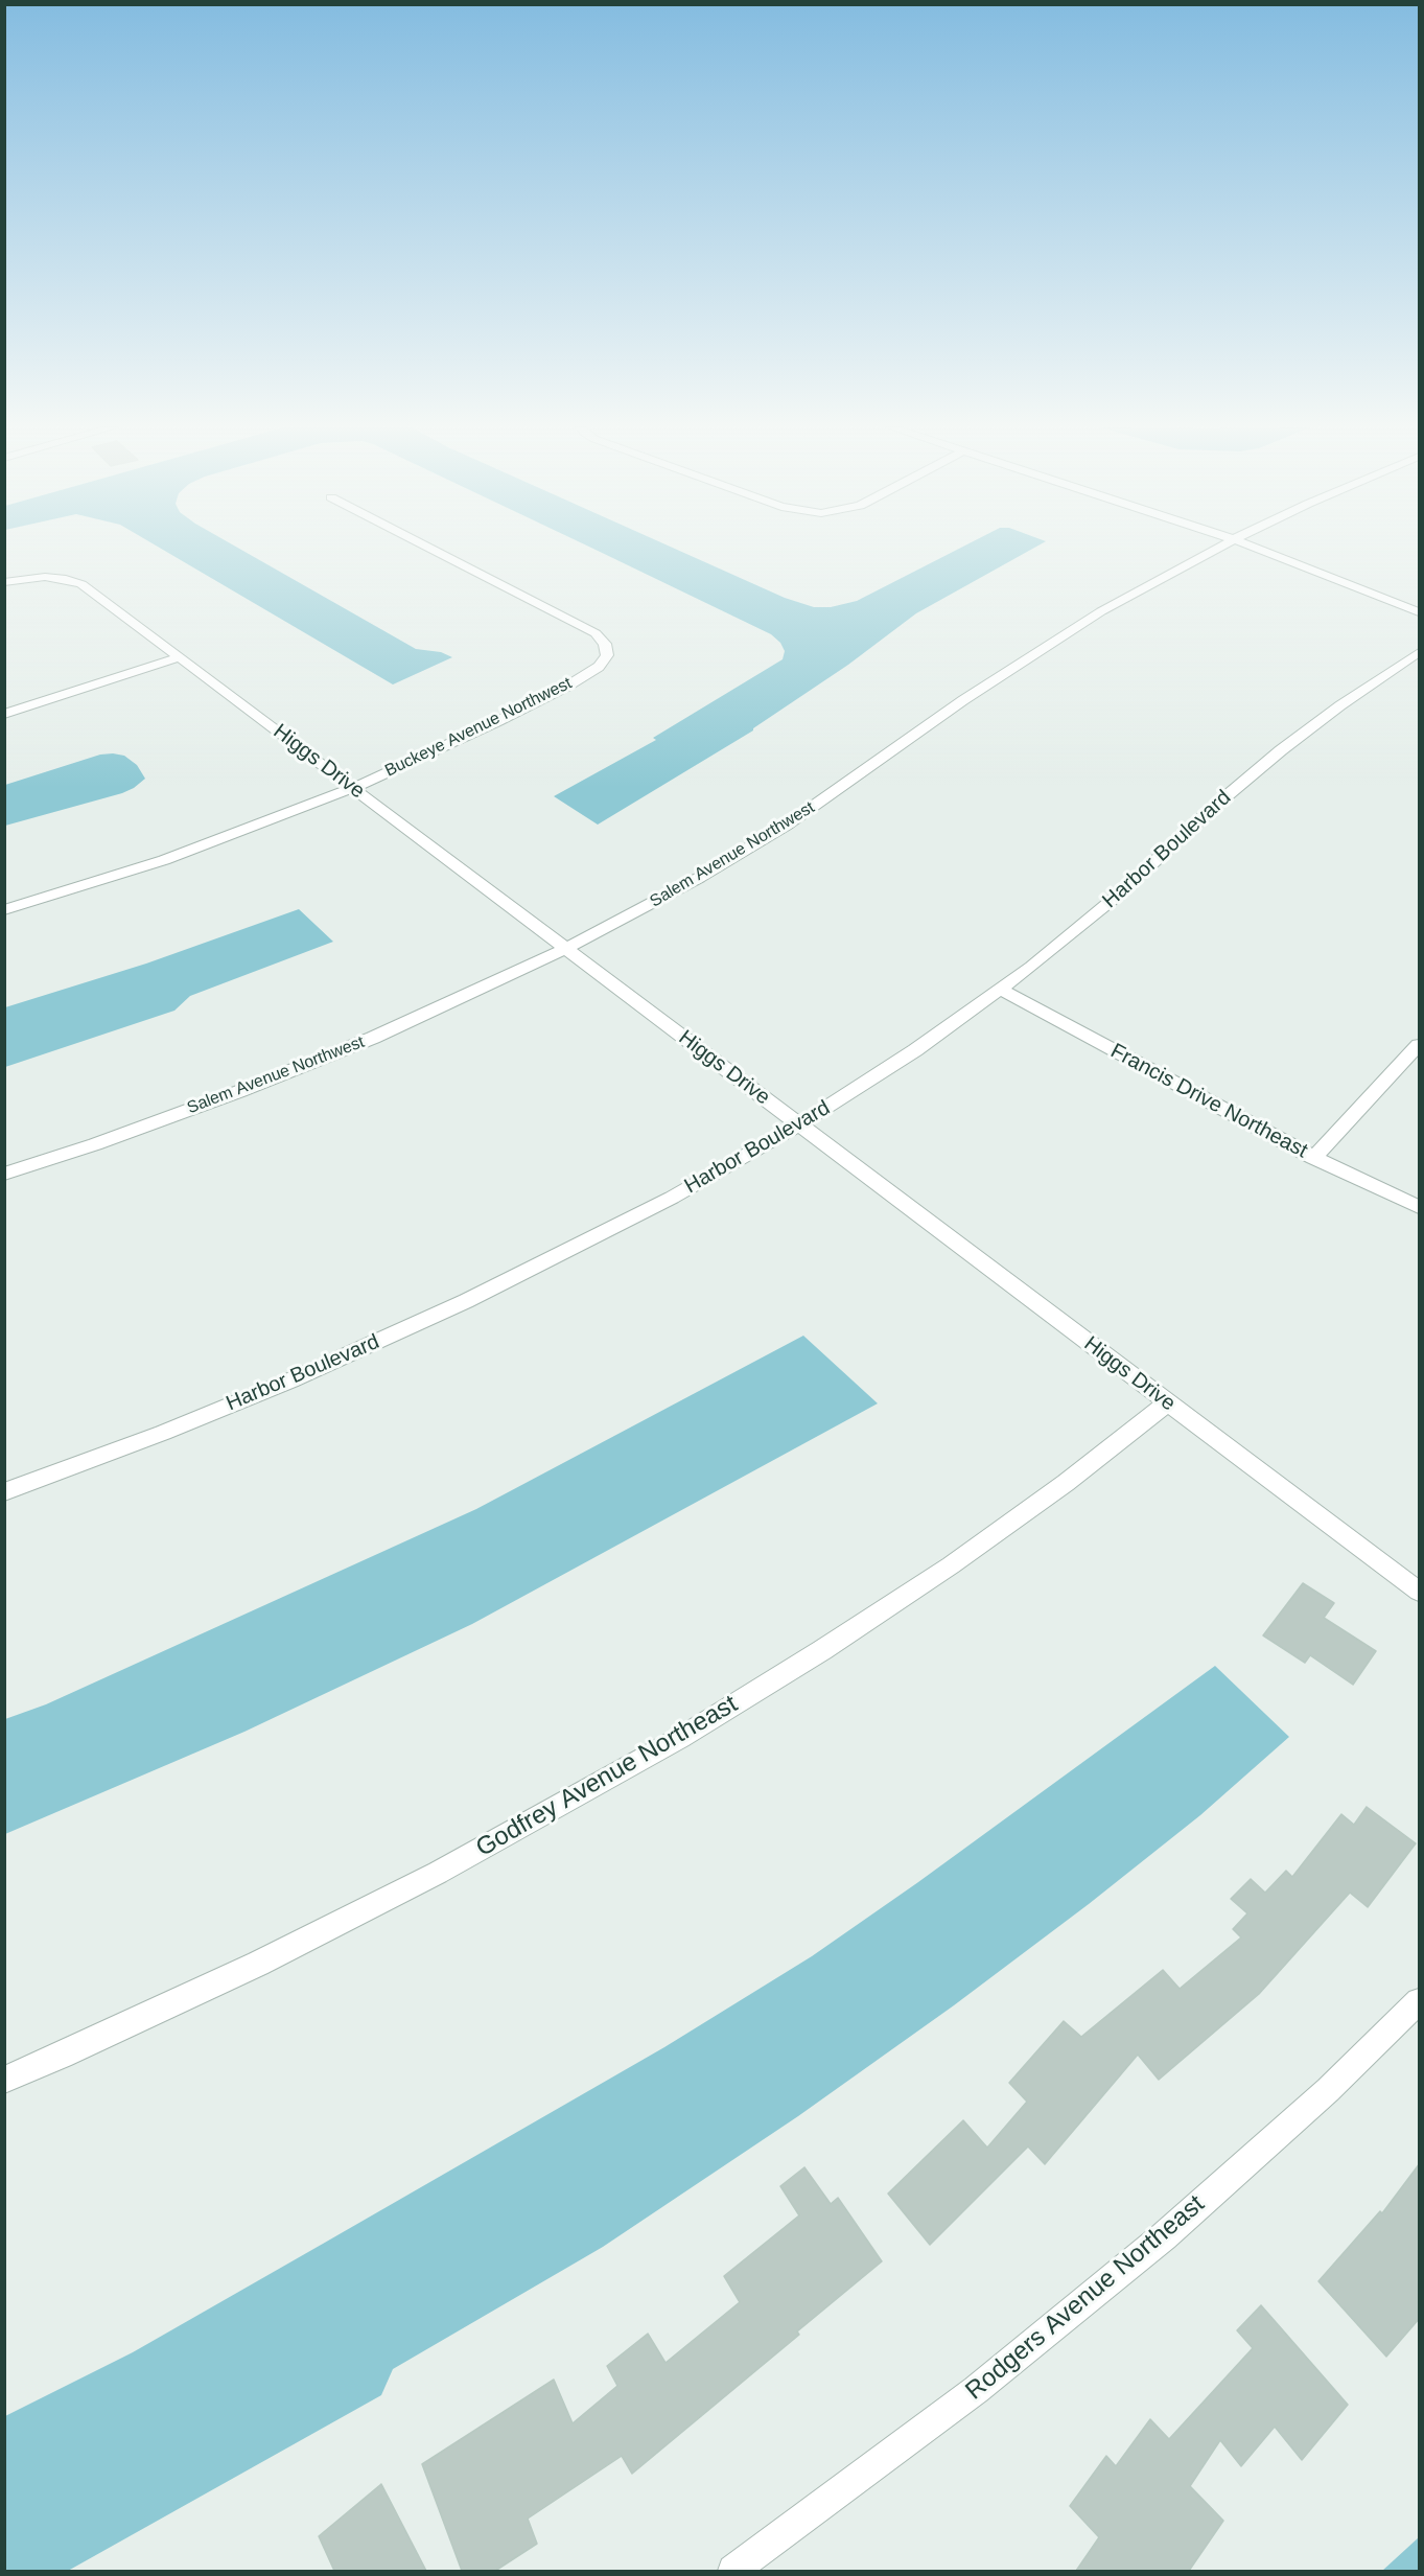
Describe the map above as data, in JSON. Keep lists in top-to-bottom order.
{
  "streets": {
    "street": [
      "Buckeye Avenue Northwest",
      "Higgs Drive",
      "Harbor Boulevard",
      "Salem Avenue Northwest",
      "Francis Drive Northeast",
      "Godfrey Avenue Northeast",
      "Rodgers Avenue Northeast"
    ]
  },
  "crossings": [
    ["Buckeye Avenue Northwest", "Higgs Drive"],
    ["Higgs Drive", "Harbor Boulevard"],
    ["Higgs Drive", "Salem Avenue Northwest"],
    ["Higgs Drive", "Godfrey Avenue Northeast"],
    ["Harbor Boulevard", "Francis Drive Northeast"]
  ]
}
